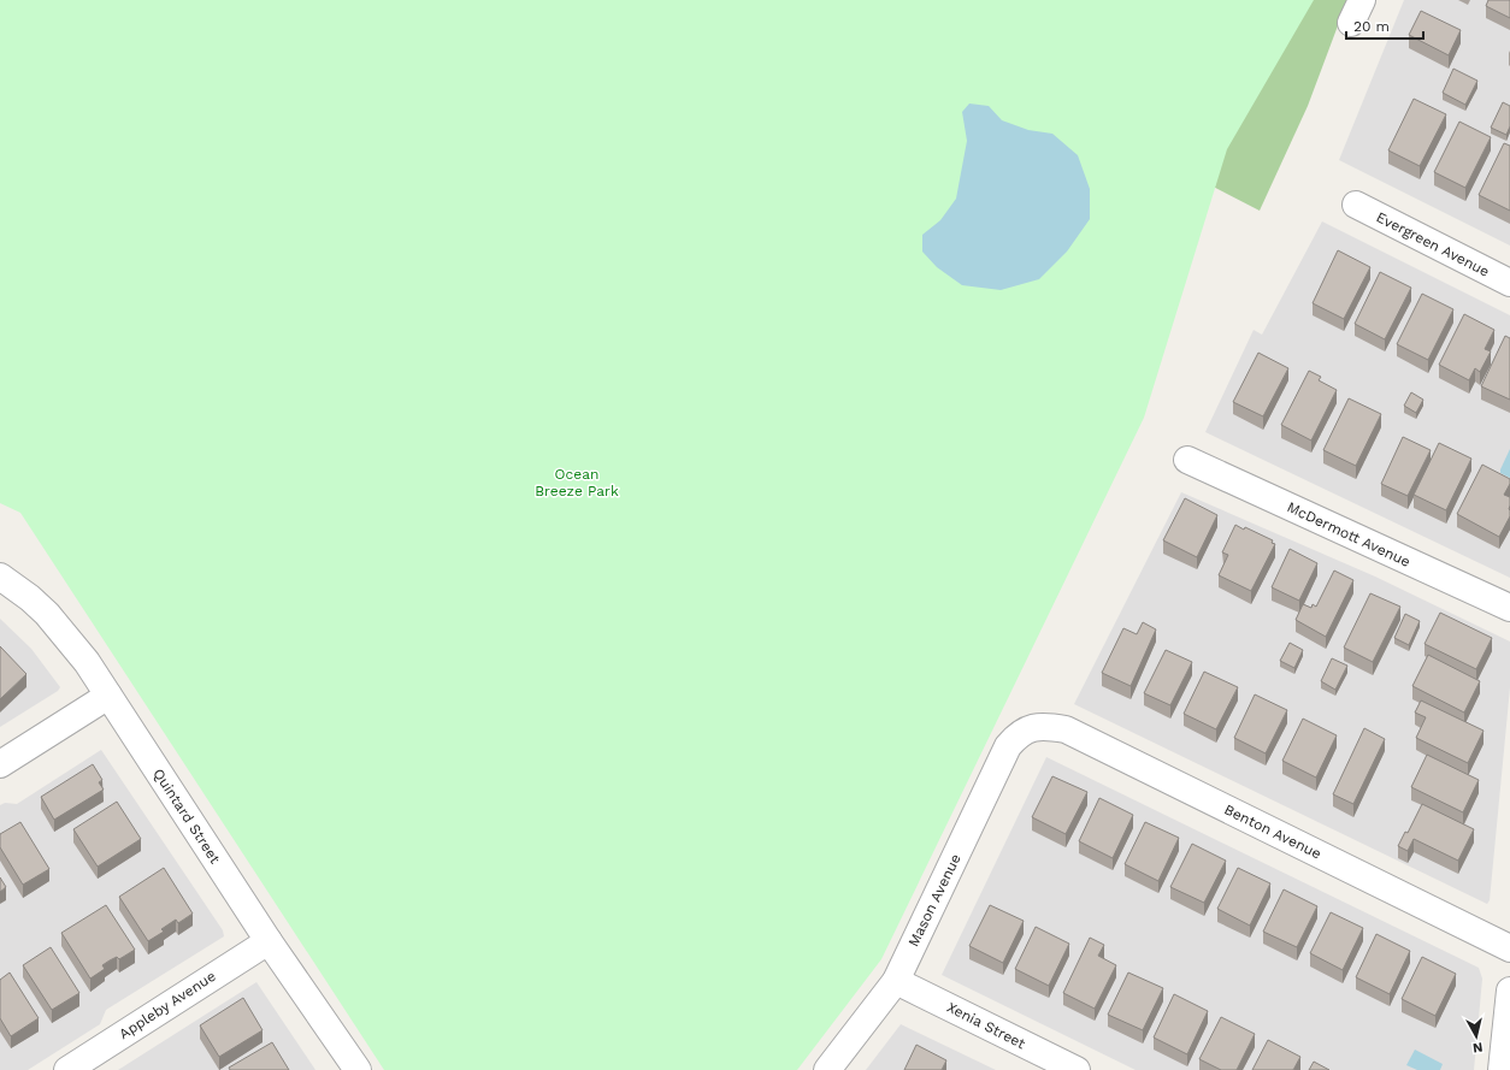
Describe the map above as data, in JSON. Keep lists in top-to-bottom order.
{
  "streets": {
    "street": [
      "Evergreen Avenue",
      "McDermott Avenue",
      "Quintard Street",
      "Benton Avenue",
      "Mason Avenue",
      "Appleby Avenue",
      "Xenia Street"
    ]
  },
  "crossings": [
    ["Quintard Street", "Appleby Avenue"],
    ["Benton Avenue", "Mason Avenue"],
    ["Mason Avenue", "Xenia Street"]
  ],
  "parks": ["Ocean Breeze Park"],
  "scale_bar": "20 m",
  "north": "bottom"
}
